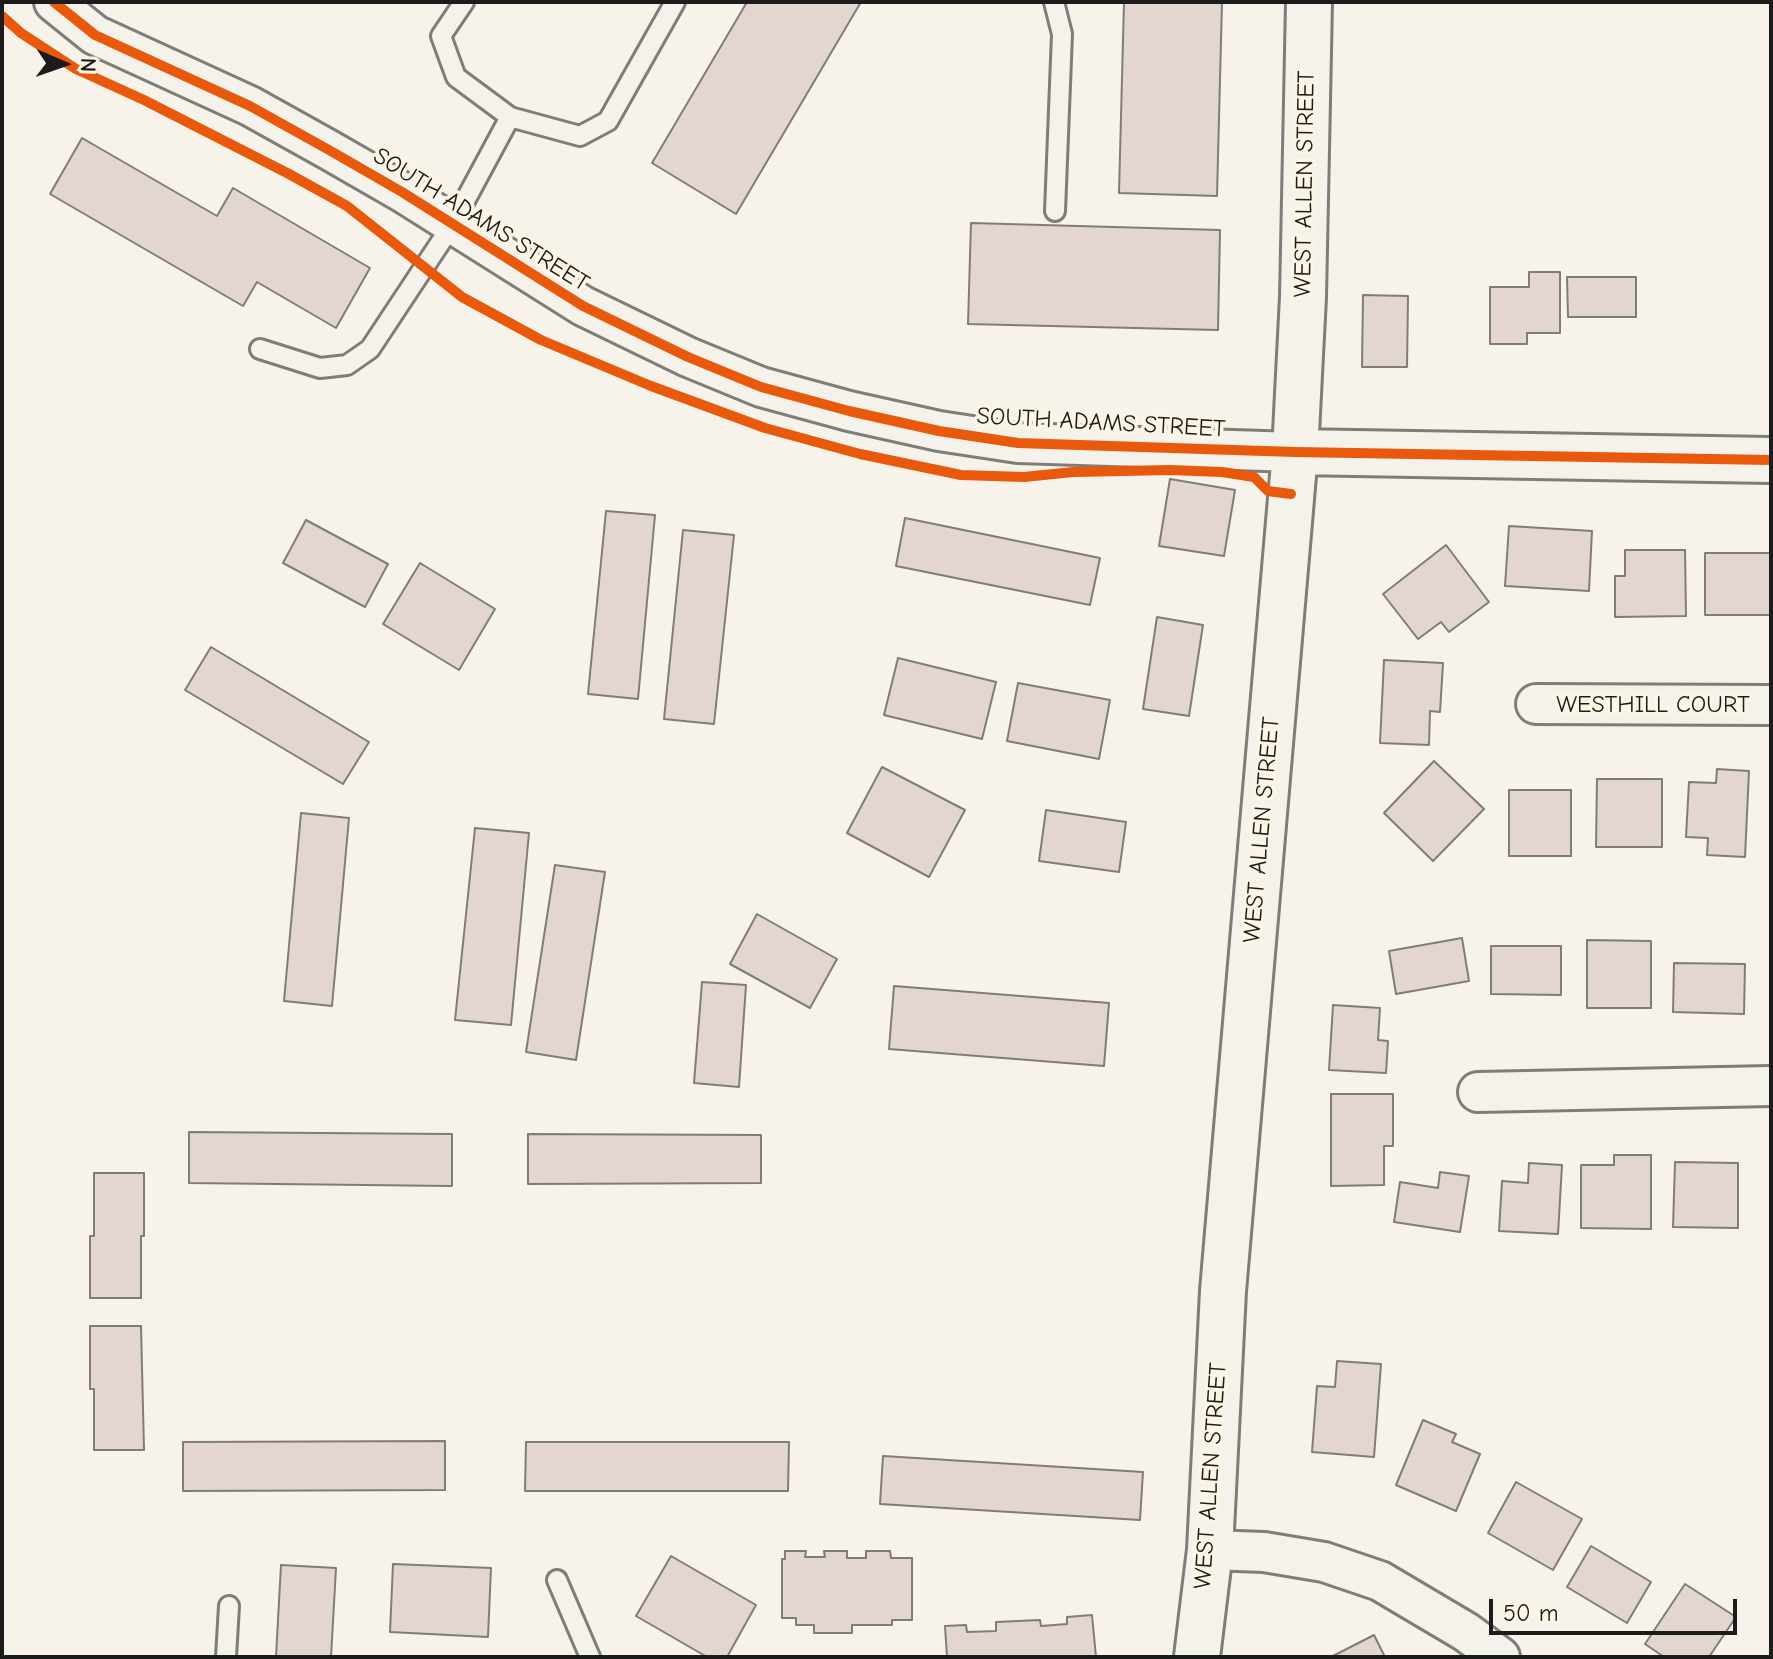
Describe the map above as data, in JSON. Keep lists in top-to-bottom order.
{
  "streets": {
    "street": ["WEST ALLEN STREET", "SOUTH ADAMS STREET", "WESTHILL COURT"]
  },
  "crossings": [
    ["WEST ALLEN STREET", "SOUTH ADAMS STREET"]
  ],
  "scale_bar": "50 m",
  "north": "right"
}
